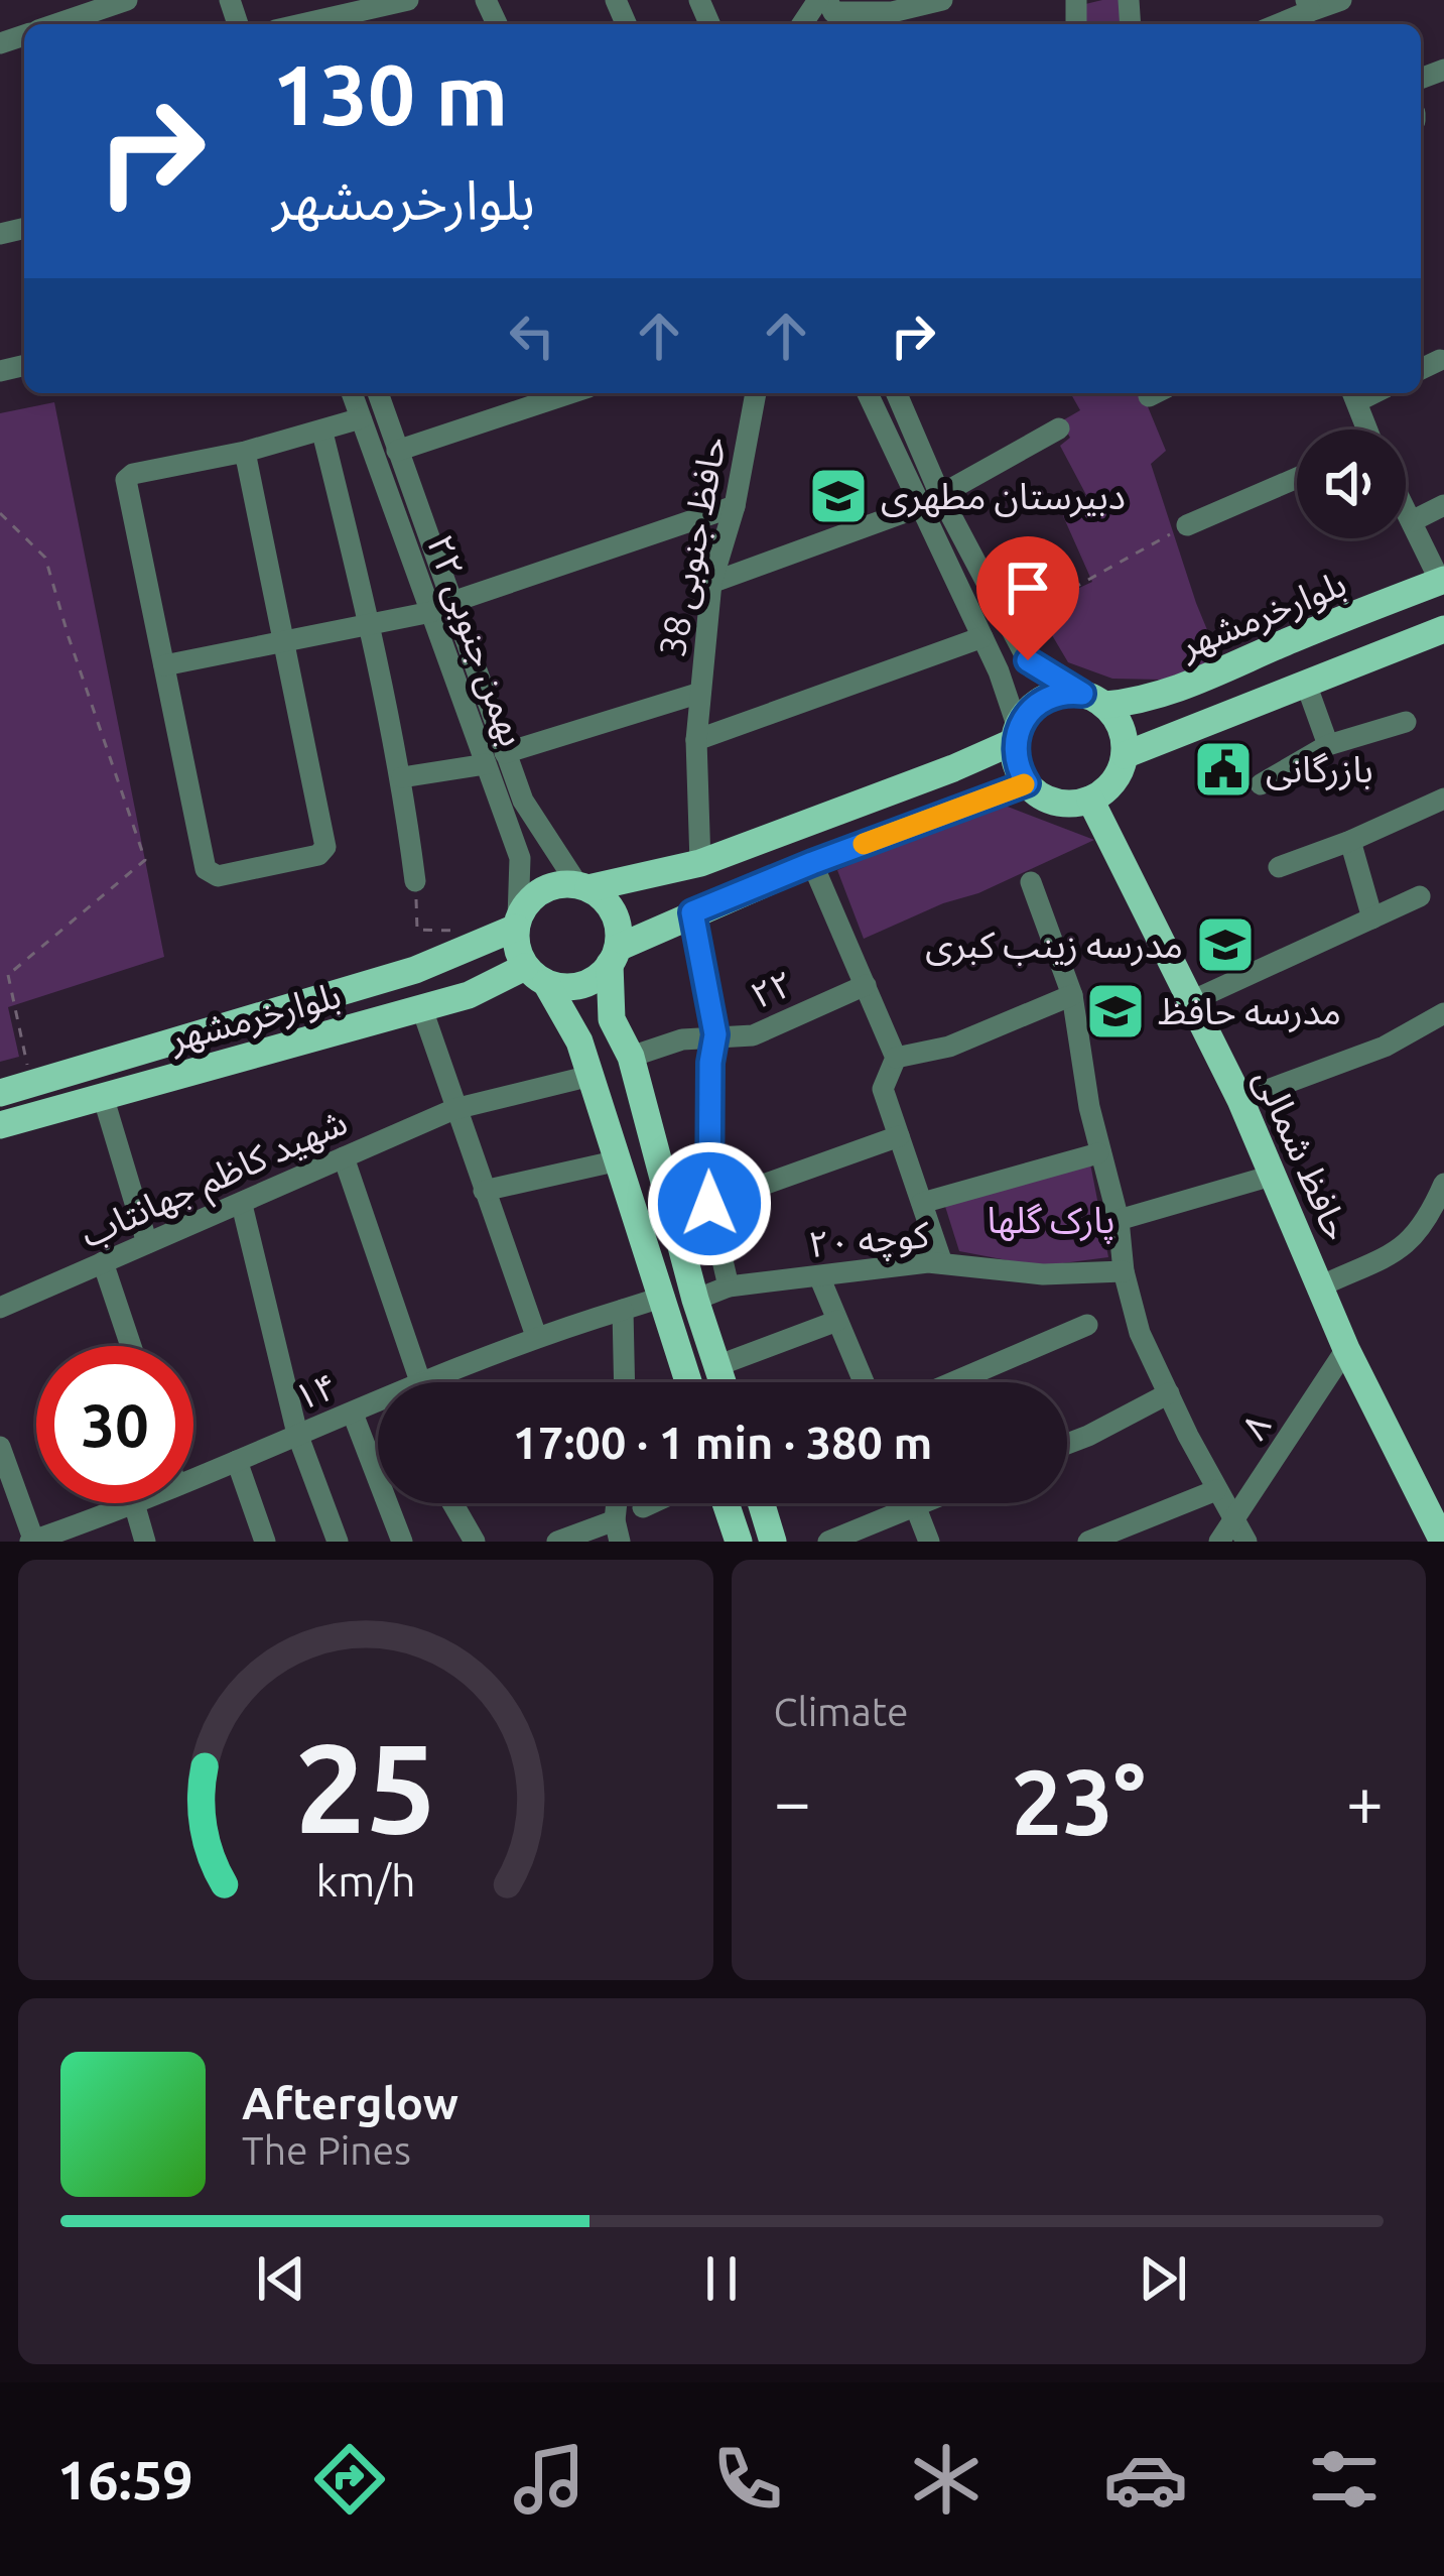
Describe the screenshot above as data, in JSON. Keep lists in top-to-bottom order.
{
  "streets": {
    "main road": ["بلوارخرمشهر", "حافظ شمالی"],
    "street": [
      "حافظ جنوبی 38",
      "۲۲ بهمن جنوبی",
      "۲۲",
      "شهید کاظم جهانتاب",
      "کوچه ۲۰",
      "۱۴",
      "۸"
    ]
  },
  "crossings": [
    ["بلوارخرمشهر", "۲۲ بهمن جنوبی"],
    ["بلوارخرمشهر", "حافظ شمالی"],
    ["حافظ شمالی", "۸"]
  ],
  "parks": ["پارک گلها"],
  "places": {
    "school or university": ["دبیرستان مطهری", "مدرسه زینب کبری", "مدرسه حافظ"],
    "public building": ["بازرگانی"]
  },
  "page": {
    "turn": ["130 m", "بلوارخرمشهر"],
    "limit": "30",
    "trip": "17:00 · 1 min · 380 m",
    "tile": "Climate",
    "heat": ["−", "23°", "+"],
    "song": ["Afterglow", "The Pines"],
    "tabs": "16:59",
    "gauge": ["25", "km/h"]
  }
}
